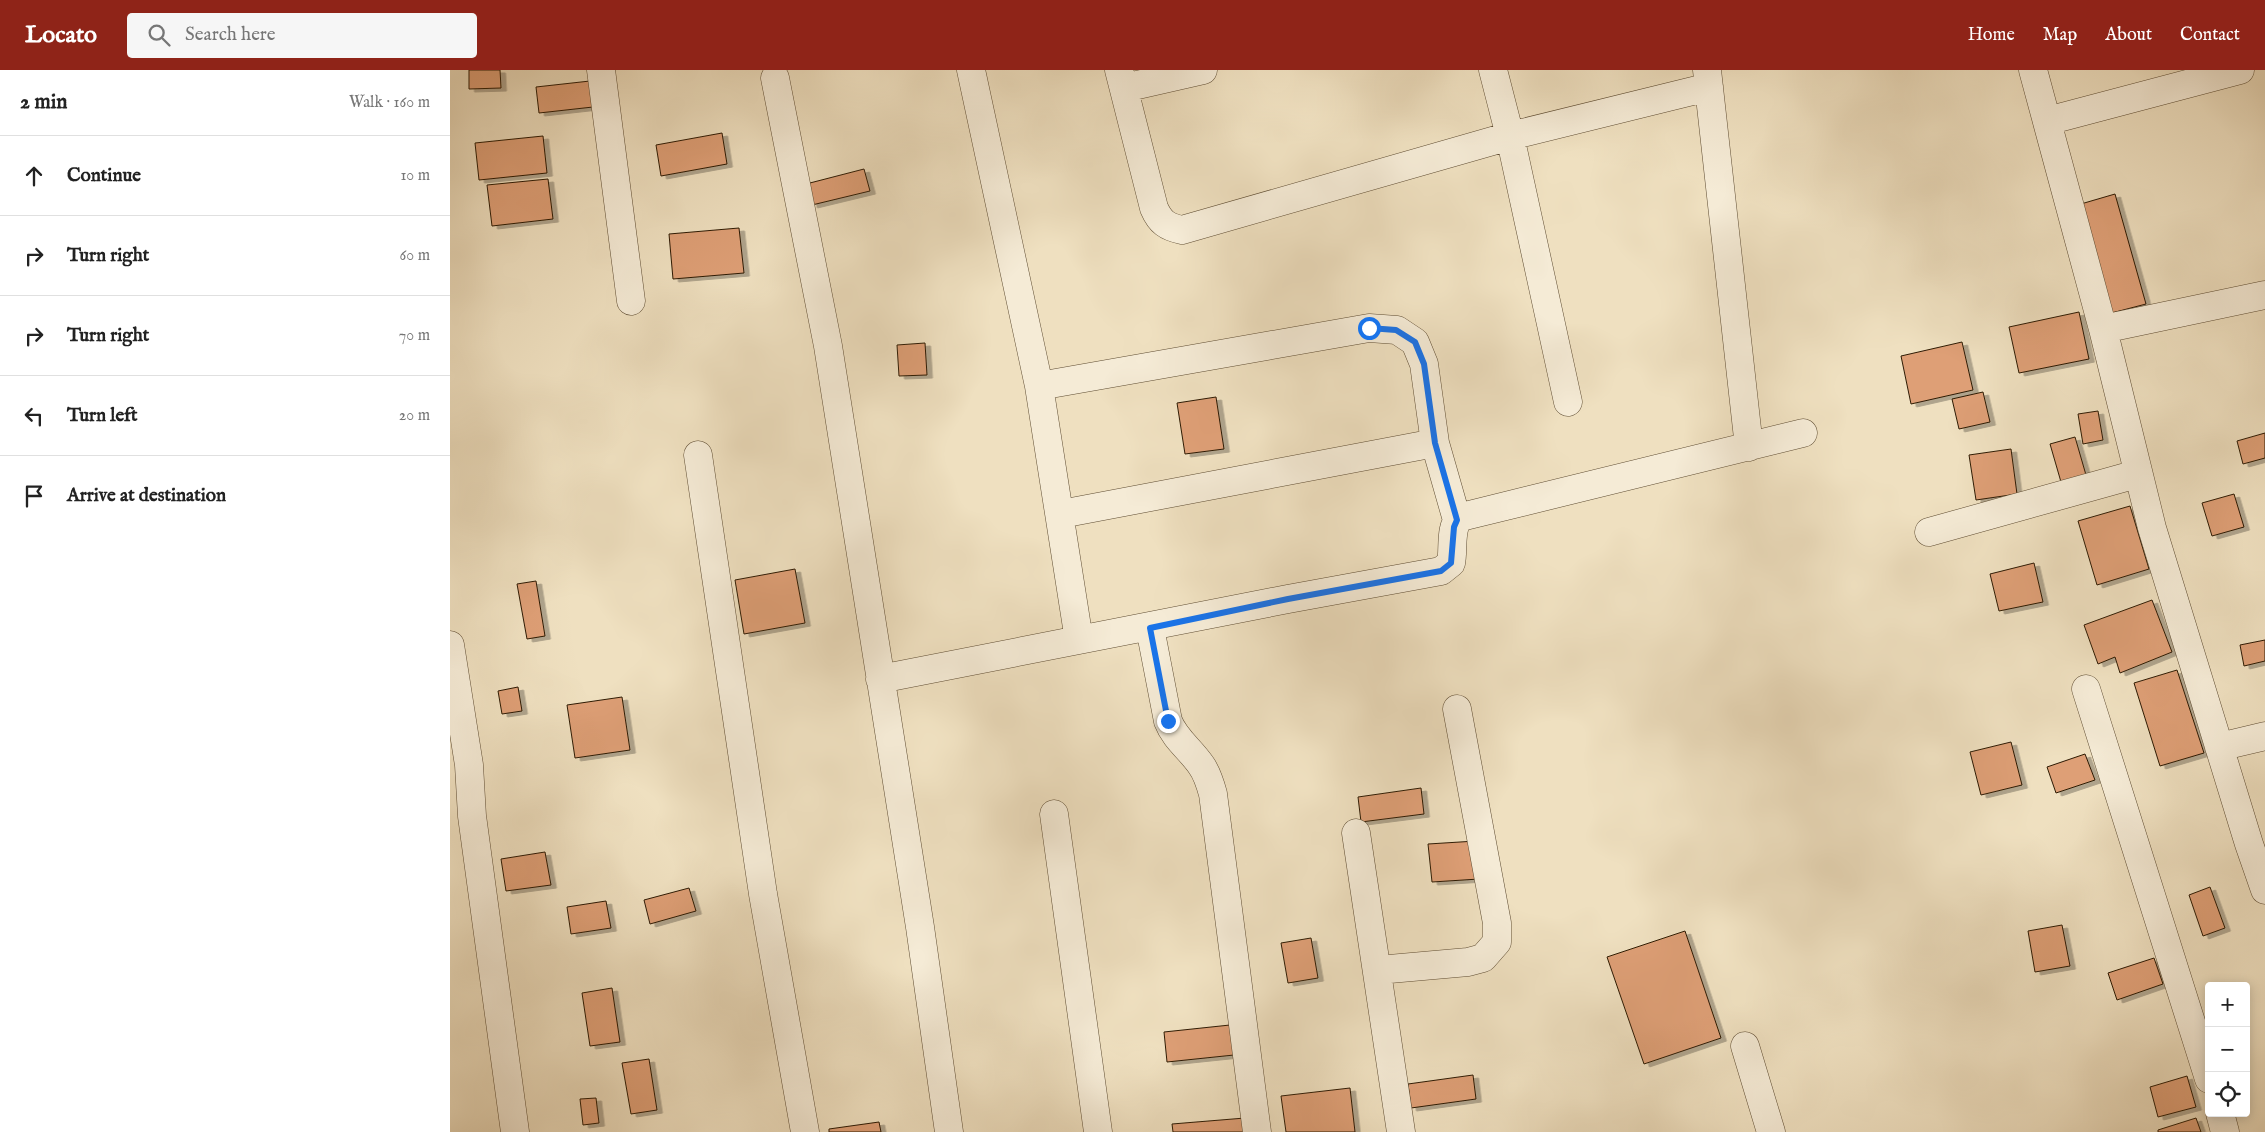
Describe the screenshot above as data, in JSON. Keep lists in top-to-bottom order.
{
  "page": {
    "header": "Locato",
    "search": "Search here",
    "nav": [
      "Home",
      "Map",
      "About",
      "Contact"
    ],
    "heading": ["2 min", "Walk · 160 m"],
    "list": [
      ["Continue", "10 m"],
      ["Turn right", "60 m"],
      ["Turn right", "70 m"],
      ["Turn left", "20 m"],
      "Arrive at destination"
    ],
    "map_buttons": ["+", "−"]
  }
}
